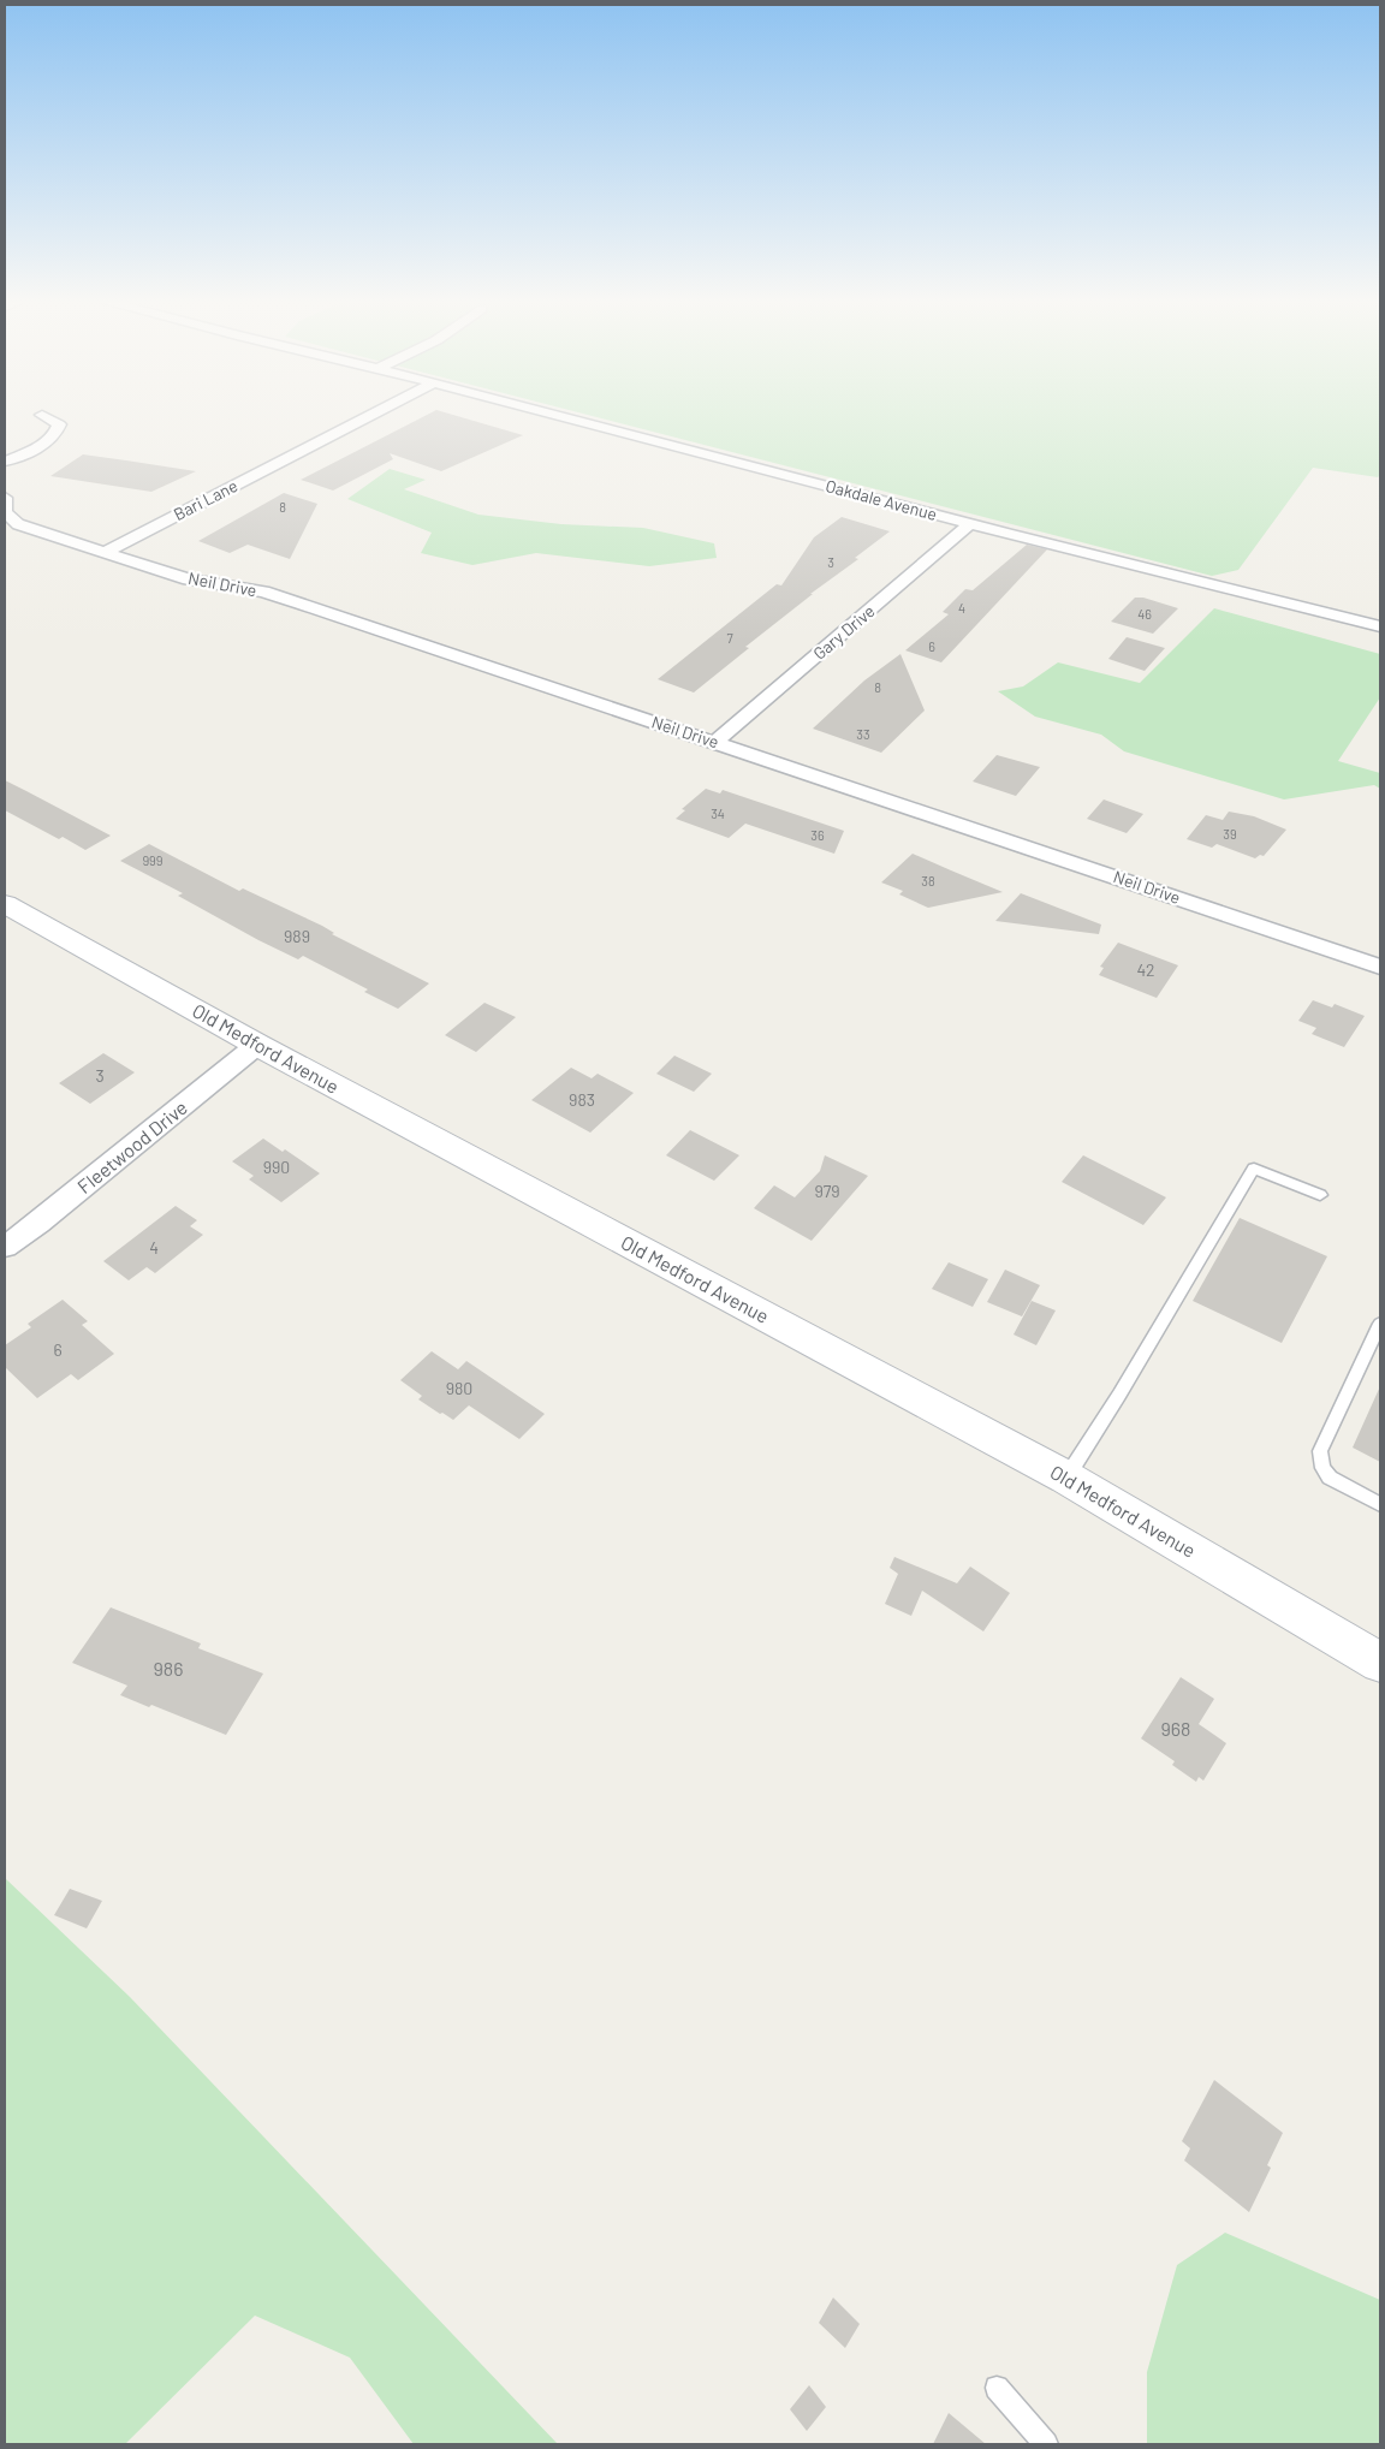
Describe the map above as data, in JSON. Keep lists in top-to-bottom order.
{
  "streets": {
    "street": [
      "Bari Lane",
      "Oakdale Avenue",
      "Neil Drive",
      "Gary Drive",
      "Old Medford Avenue",
      "Fleetwood Drive"
    ]
  },
  "crossings": [
    ["Bari Lane", "Neil Drive"],
    ["Oakdale Avenue", "Gary Drive"],
    ["Neil Drive", "Gary Drive"],
    ["Old Medford Avenue", "Fleetwood Drive"]
  ],
  "house_numbers": [
    "8",
    "3",
    "4",
    "46",
    "7",
    "6",
    "8",
    "33",
    "34",
    "39",
    "36",
    "999",
    "38",
    "989",
    "42",
    "3",
    "983",
    "990",
    "979",
    "4",
    "6",
    "980",
    "986",
    "968"
  ]
}
